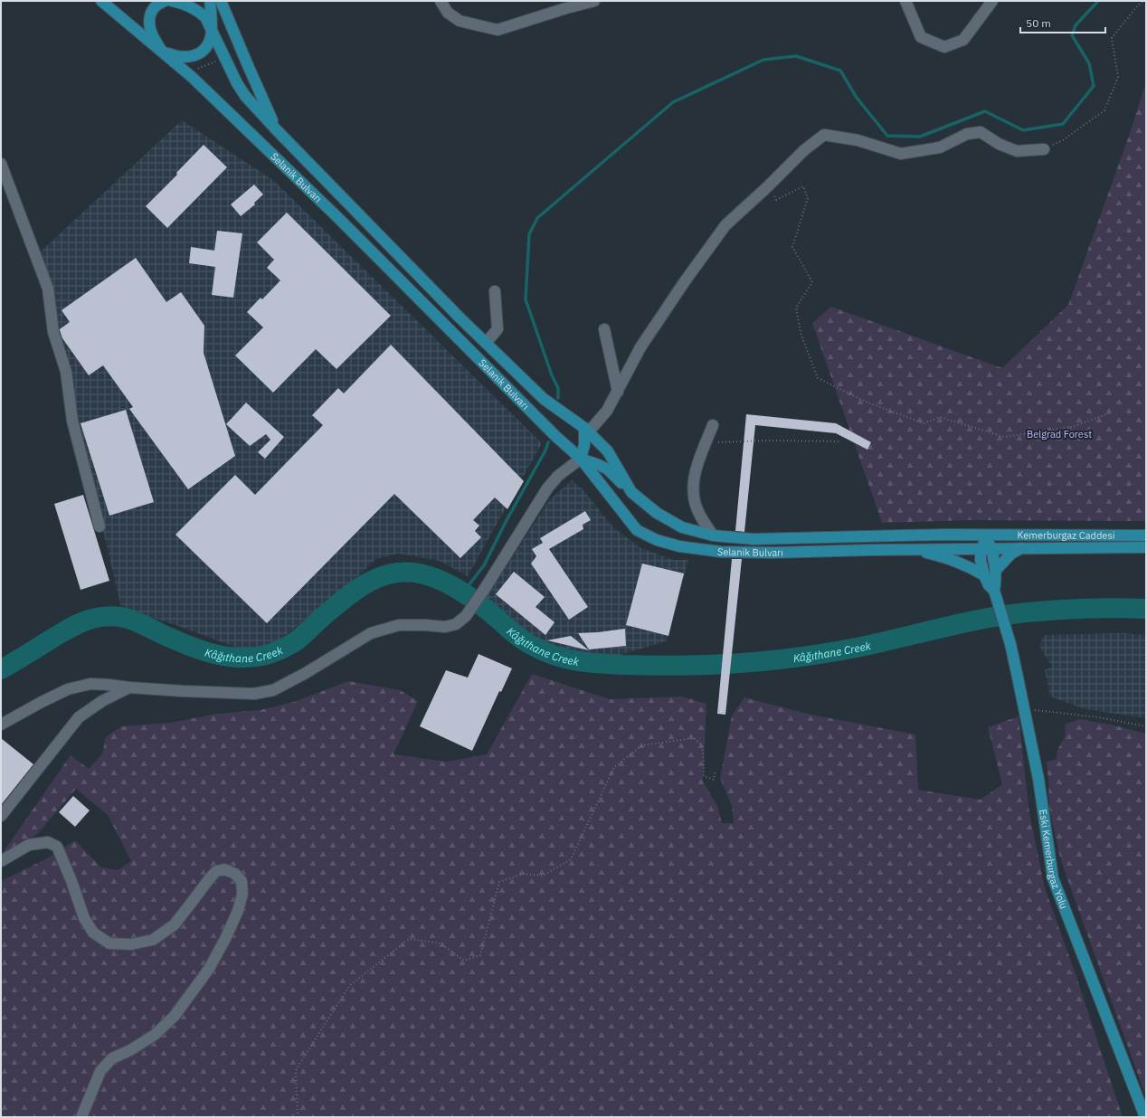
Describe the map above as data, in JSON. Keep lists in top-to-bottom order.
{
  "streets": {
    "main road": ["Selanik Bulvarı", "Kemerburgaz Caddesi", "Eski Kemerburgaz Yolu"]
  },
  "crossings": [
    ["Selanik Bulvarı", "Kemerburgaz Caddesi"],
    ["Selanik Bulvarı", "Eski Kemerburgaz Yolu"],
    ["Kemerburgaz Caddesi", "Eski Kemerburgaz Yolu"]
  ],
  "water": ["Kâğıthane Creek"],
  "parks": ["Belgrad Forest"],
  "scale_bar": "50 m"
}
